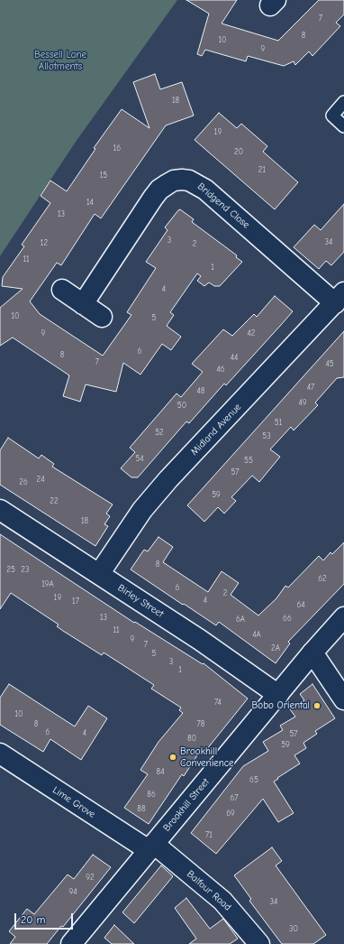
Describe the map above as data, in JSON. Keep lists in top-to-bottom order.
{
  "streets": {
    "street": [
      "Bridgend Close",
      "Midland Avenue",
      "Birley Street",
      "Lime Grove",
      "Brookhill Street",
      "Balfour Road"
    ]
  },
  "crossings": [
    ["Bridgend Close", "Midland Avenue"],
    ["Midland Avenue", "Birley Street"],
    ["Birley Street", "Brookhill Street"],
    ["Lime Grove", "Brookhill Street"],
    ["Lime Grove", "Balfour Road"],
    ["Brookhill Street", "Balfour Road"]
  ],
  "parks": ["Bessell Lane Allotments"],
  "places": ["Bobo Oriental", "Brookhill Convenience"],
  "house_numbers": [
    "7",
    "8",
    "10",
    "9",
    "18",
    "19",
    "16",
    "20",
    "21",
    "15",
    "14",
    "13",
    "3",
    "34",
    "12",
    "2",
    "11",
    "1",
    "4",
    "10",
    "5",
    "9",
    "42",
    "6",
    "8",
    "44",
    "7",
    "45",
    "46",
    "47",
    "48",
    "49",
    "50",
    "51",
    "52",
    "53",
    "54",
    "55",
    "57",
    "24",
    "26",
    "59",
    "22",
    "18",
    "8",
    "25",
    "23",
    "62",
    "19A",
    "6",
    "2",
    "19",
    "4",
    "17",
    "64",
    "13",
    "66",
    "6A",
    "11",
    "4A",
    "9",
    "7",
    "2A",
    "5",
    "3",
    "1",
    "74",
    "10",
    "8",
    "78",
    "6",
    "4",
    "57",
    "80",
    "59",
    "84",
    "65",
    "86",
    "67",
    "88",
    "69",
    "71",
    "92",
    "94",
    "34",
    "30"
  ],
  "scale_bar": "20 m"
}
